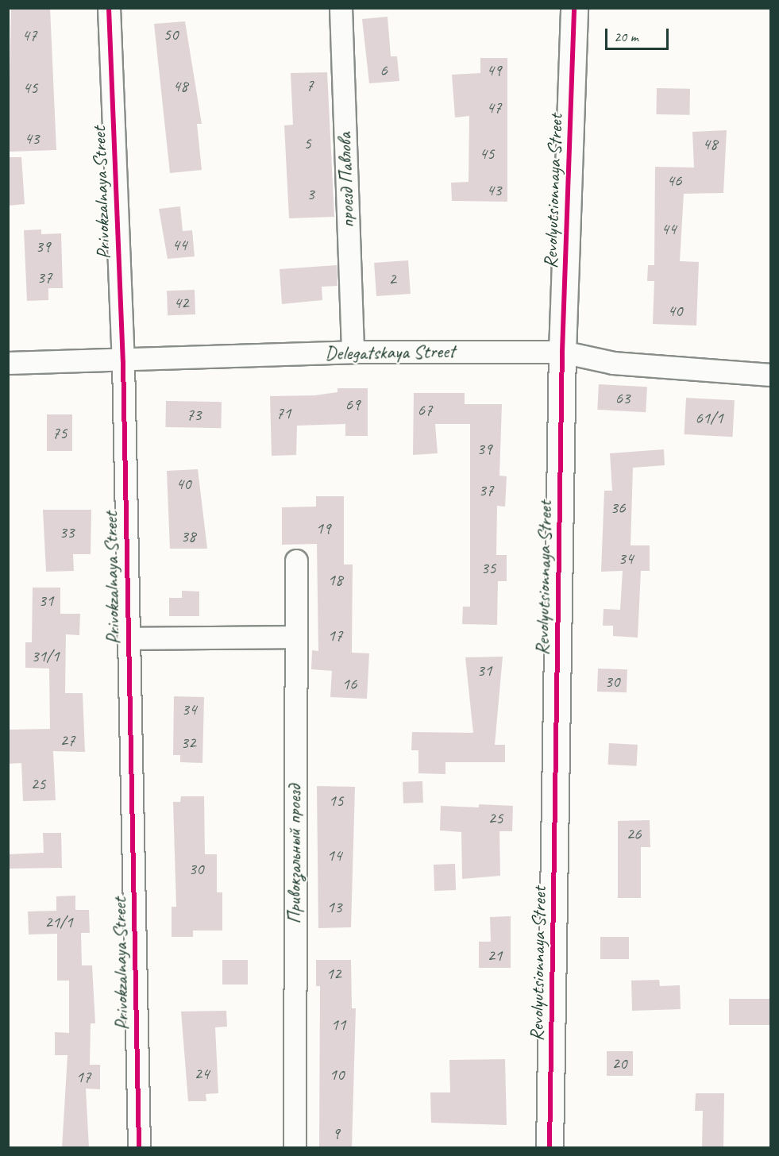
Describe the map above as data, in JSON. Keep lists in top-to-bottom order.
{
  "streets": {
    "street": [
      "проезд Павлова",
      "Revolyutsionnaya Street",
      "Privokzalnaya Street",
      "Delegatskaya Street",
      "Привокзальный проезд"
    ]
  },
  "crossings": [
    ["проезд Павлова", "Delegatskaya Street"],
    ["Revolyutsionnaya Street", "Delegatskaya Street"],
    ["Privokzalnaya Street", "Delegatskaya Street"]
  ],
  "house_numbers": [
    "50",
    "47",
    "6",
    "49",
    "7",
    "48",
    "45",
    "47",
    "43",
    "5",
    "48",
    "45",
    "46",
    "43",
    "3",
    "44",
    "44",
    "39",
    "37",
    "2",
    "42",
    "40",
    "63",
    "69",
    "67",
    "71",
    "73",
    "61/1",
    "75",
    "39",
    "40",
    "37",
    "36",
    "19",
    "33",
    "38",
    "34",
    "35",
    "18",
    "31",
    "17",
    "31/1",
    "31",
    "30",
    "16",
    "34",
    "27",
    "32",
    "25",
    "15",
    "25",
    "26",
    "14",
    "30",
    "13",
    "21/1",
    "21",
    "12",
    "11",
    "20",
    "24",
    "10",
    "17",
    "9"
  ],
  "scale_bar": "20 m"
}
